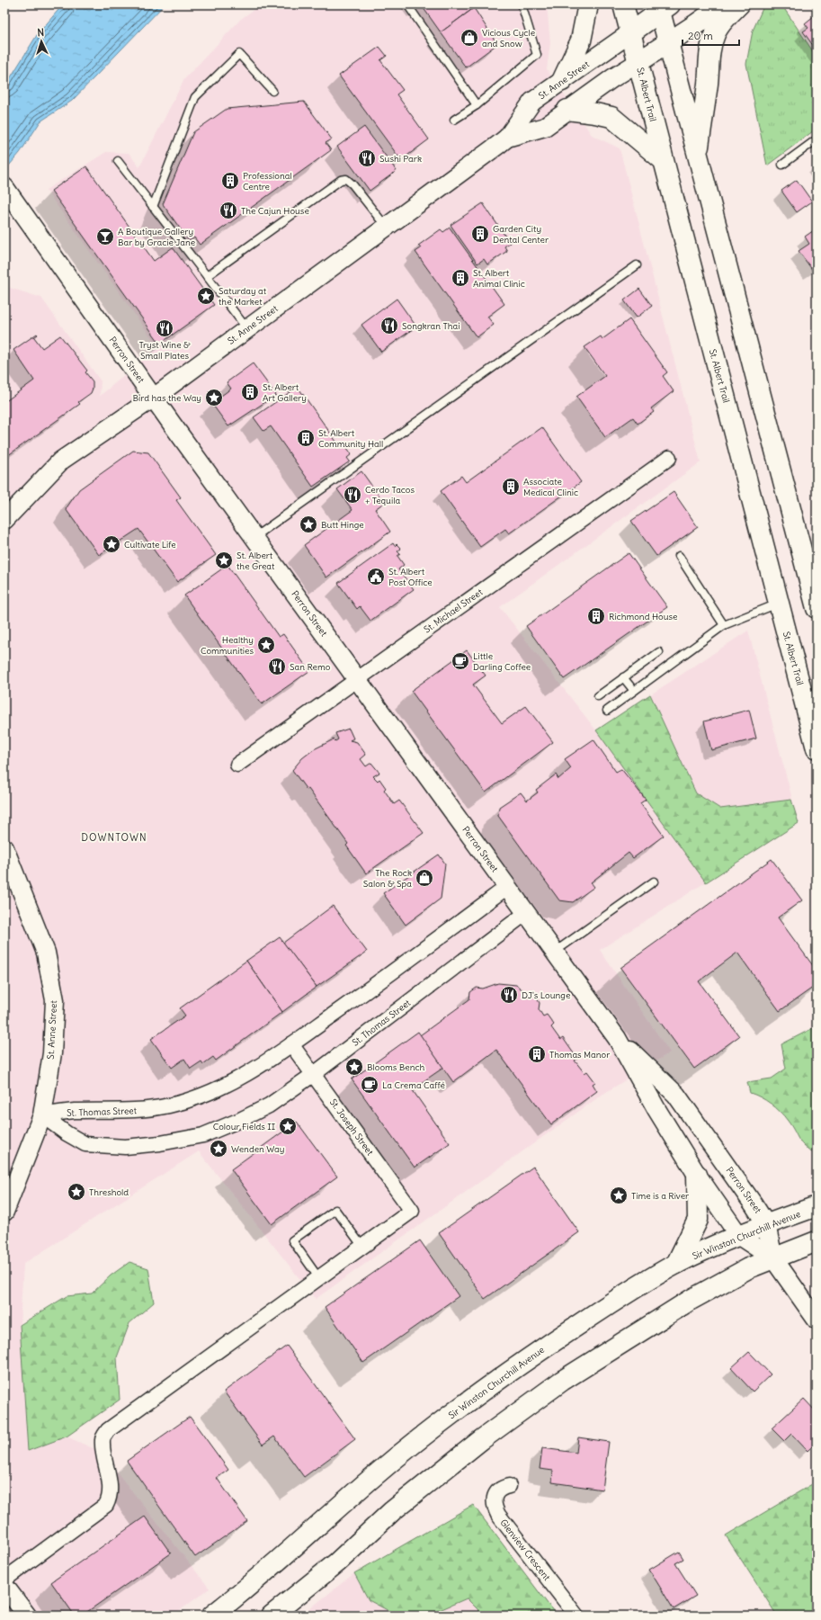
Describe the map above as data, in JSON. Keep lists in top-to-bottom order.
{
  "streets": {
    "main road": ["St. Albert Trail", "Sir Winston Churchill Avenue"],
    "street": [
      "St. Anne Street",
      "Perron Street",
      "St. Michael Street",
      "St. Thomas Street",
      "St. Joseph Street",
      "Glenview Crescent"
    ]
  },
  "crossings": [
    ["St. Anne Street", "St. Albert Trail"],
    ["St. Anne Street", "Perron Street"],
    ["St. Anne Street", "St. Thomas Street"],
    ["Perron Street", "St. Michael Street"],
    ["Perron Street", "St. Thomas Street"],
    ["Perron Street", "Sir Winston Churchill Avenue"],
    ["St. Thomas Street", "St. Joseph Street"]
  ],
  "districts": ["DOWNTOWN"],
  "places": {
    "shop": ["Vicious Cycle and Snow", "The Rock Salon & Spa"],
    "restaurant": [
      "Sushi Park",
      "The Cajun House",
      "Songkran Thai",
      "Tryst Wine & Small Plates",
      "Cerdo Tacos + Tequila",
      "San Remo",
      "DJ's Lounge"
    ],
    "building": [
      "Professional Centre",
      "Garden City Dental Center",
      "St. Albert Animal Clinic",
      "St. Albert Art Gallery",
      "St. Albert Community Hall",
      "Associate Medical Clinic",
      "Richmond House",
      "Thomas Manor"
    ],
    "bar": ["A Boutique Gallery Bar by Gracie Jane"],
    "place": [
      "Saturday at the Market",
      "Bird has the Way",
      "Butt Hinge",
      "Cultivate Life",
      "St. Albert the Great",
      "Healthy Communities",
      "Blooms Bench",
      "Colour Fields II",
      "Wenden Way",
      "Threshold",
      "Time is a River"
    ],
    "public building": ["St. Albert Post Office"],
    "cafe": ["Little Darling Coffee", "La Crema Caffé"]
  },
  "scale_bar": "20 m",
  "north": "top"
}
